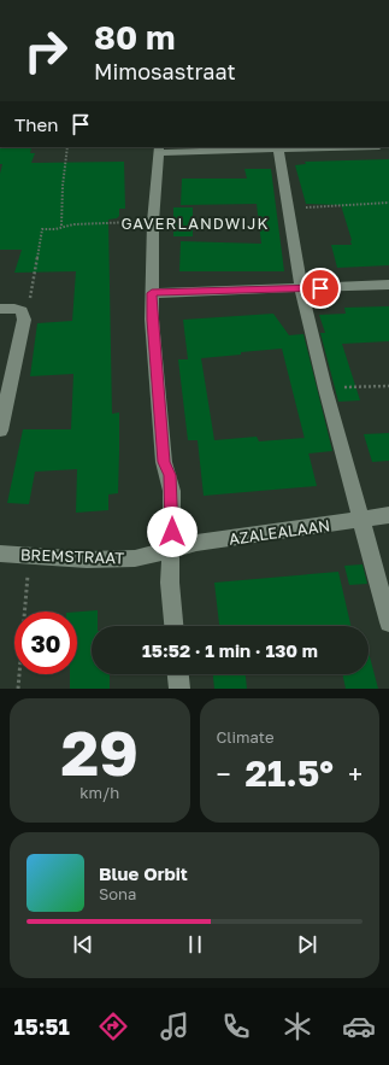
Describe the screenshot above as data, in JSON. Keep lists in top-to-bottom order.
{
  "streets": {
    "street": ["AZALEALAAN", "BREMSTRAAT"]
  },
  "crossings": [
    ["AZALEALAAN", "BREMSTRAAT"]
  ],
  "districts": ["GAVERLANDWIJK"],
  "page": {
    "turn": ["80 m", "Mimosastraat"],
    "then": "Then",
    "limit": "30",
    "trip": "15:52 · 1 min · 130 m",
    "tile": [
      ["29", "km/h"],
      "Climate"
    ],
    "heat": ["−", "21.5°", "+"],
    "song": ["Blue Orbit", "Sona"],
    "tabs": "15:51"
  }
}
